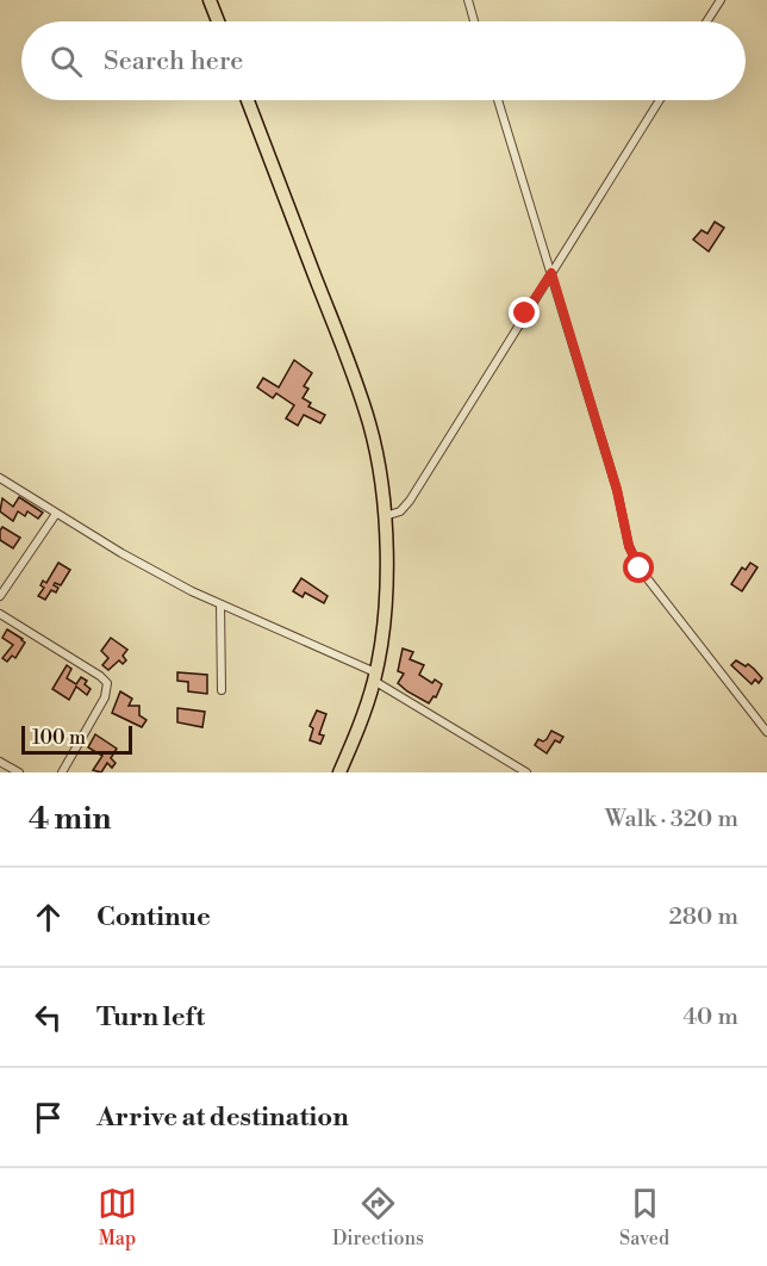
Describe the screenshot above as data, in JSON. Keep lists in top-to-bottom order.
{
  "scale_bar": "100 m",
  "page": {
    "search": "Search here",
    "scale": "100 m",
    "heading": ["4 min", "Walk · 320 m"],
    "list": [
      ["Continue", "280 m"],
      ["Turn left", "40 m"],
      "Arrive at destination"
    ],
    "nav": ["Map", "Directions", "Saved"]
  }
}
